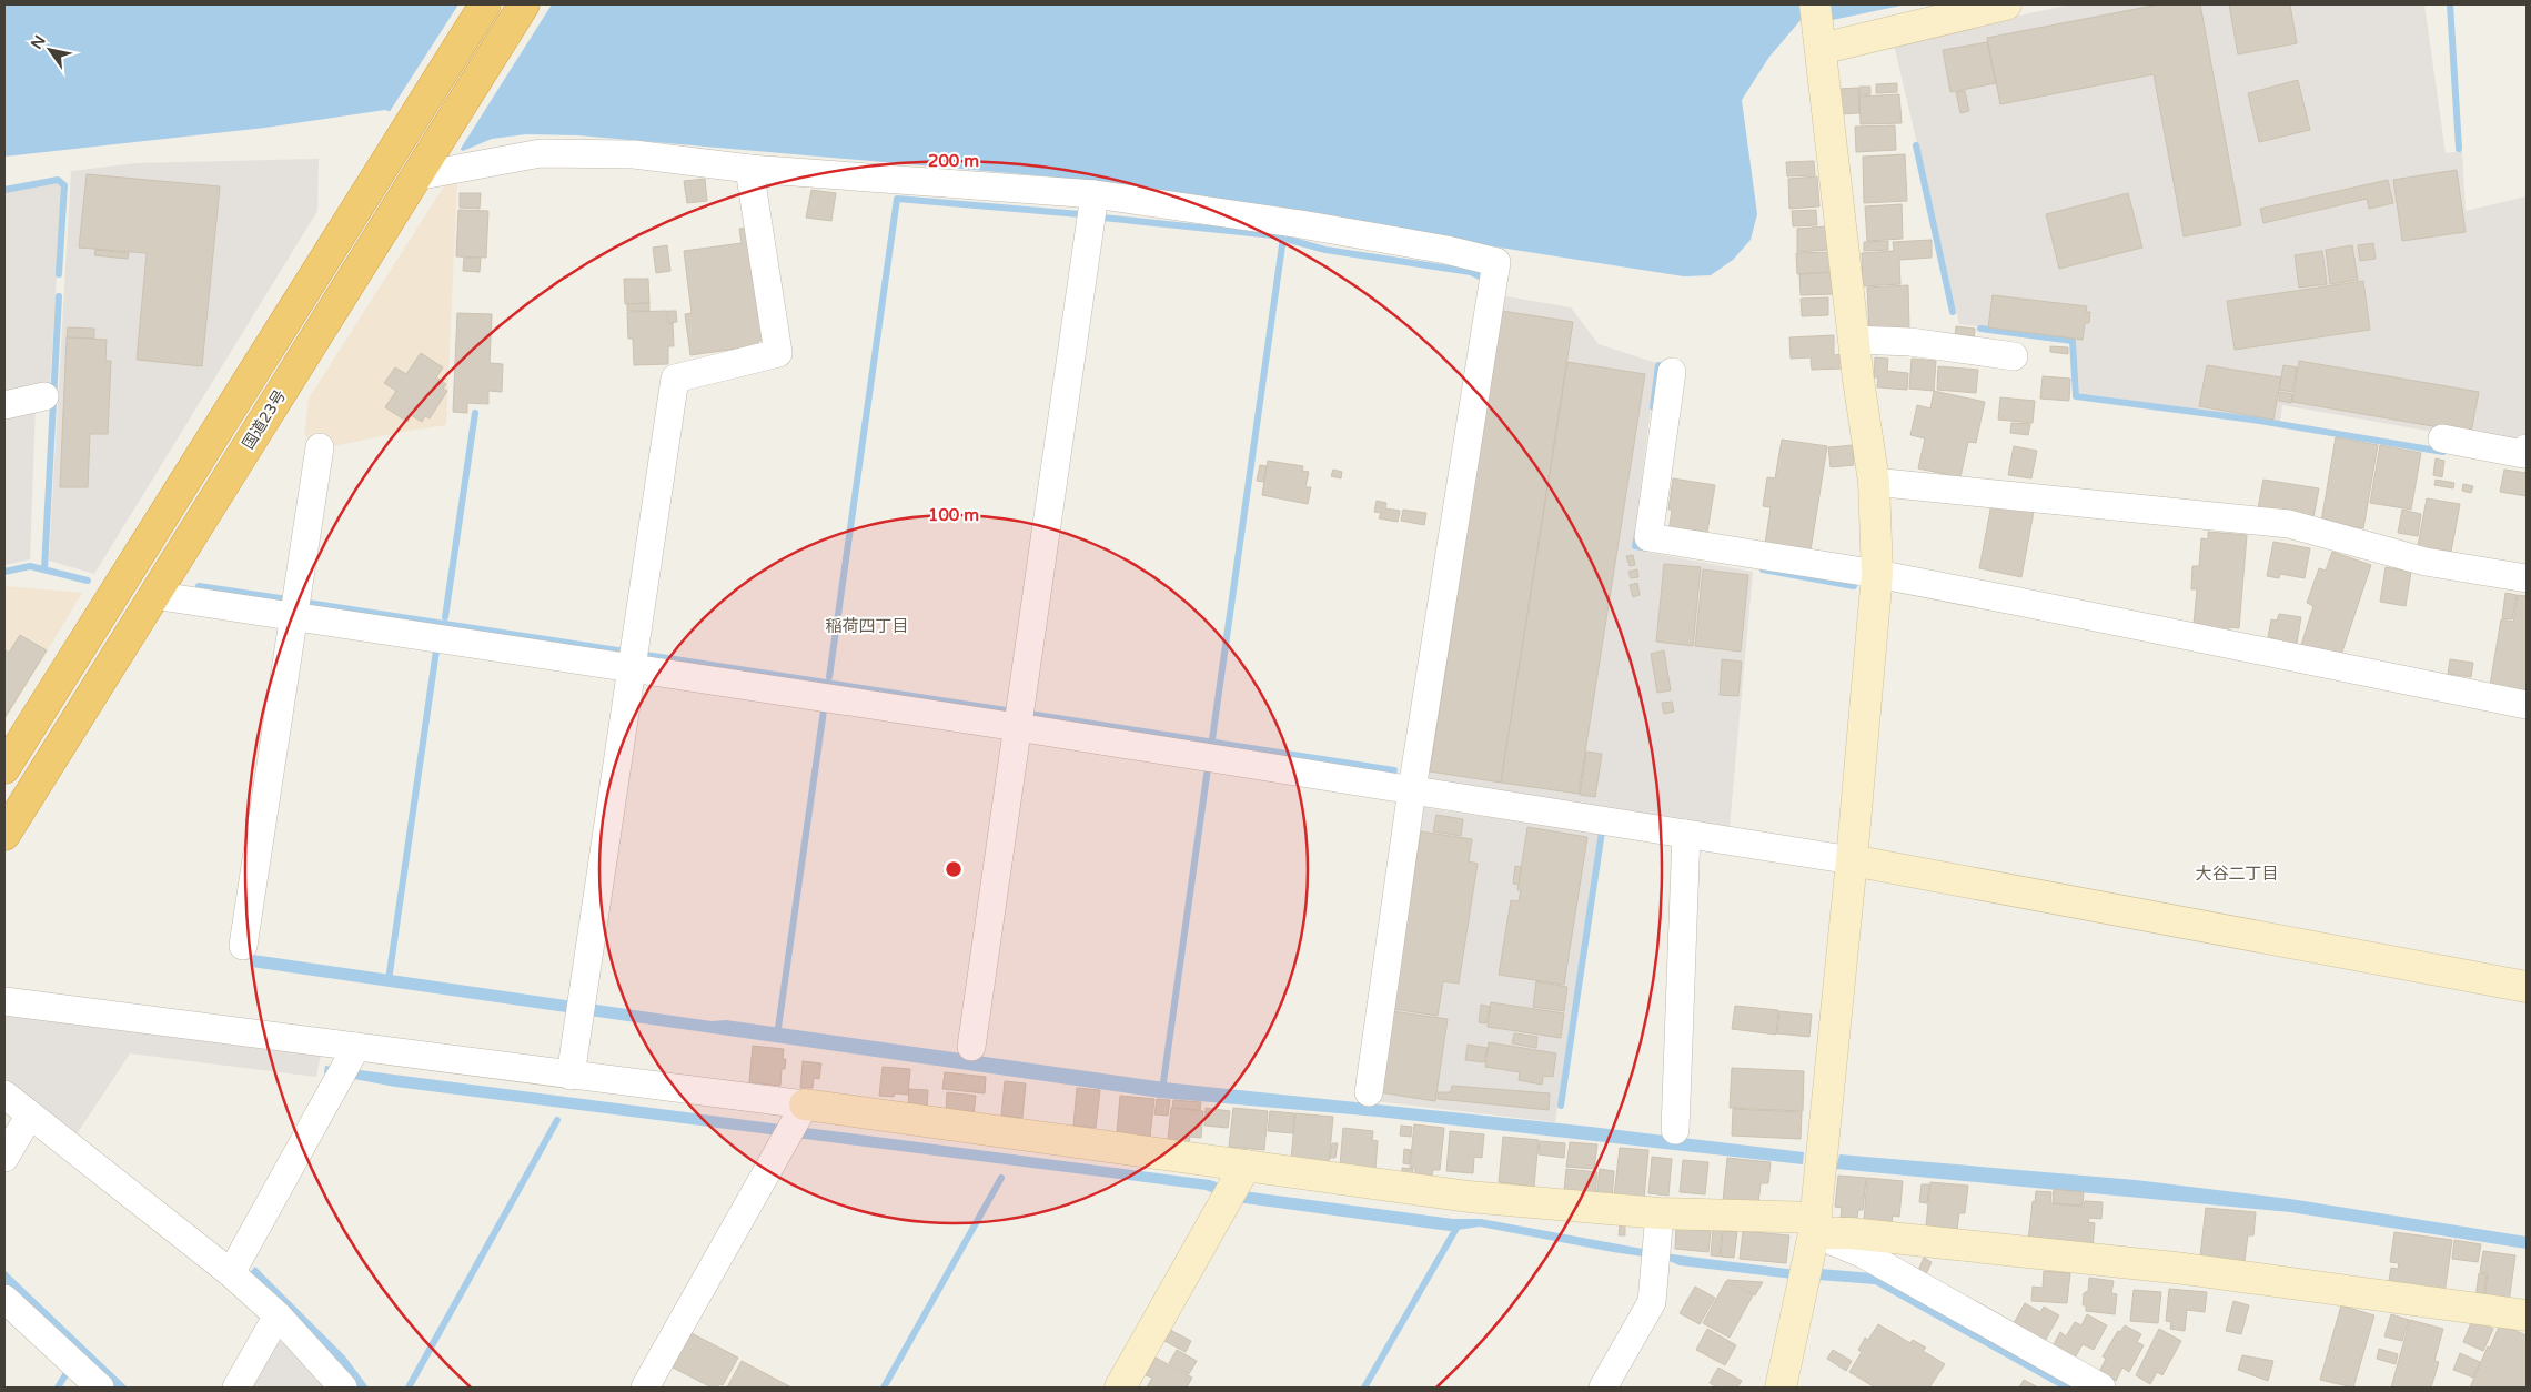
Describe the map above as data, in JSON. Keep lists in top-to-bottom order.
{
  "streets": {
    "highway": ["国道23号"]
  },
  "districts": ["稲荷四丁目", "大谷二丁目"],
  "north": "top left",
  "rings": ["200 m", "100 m"]
}
